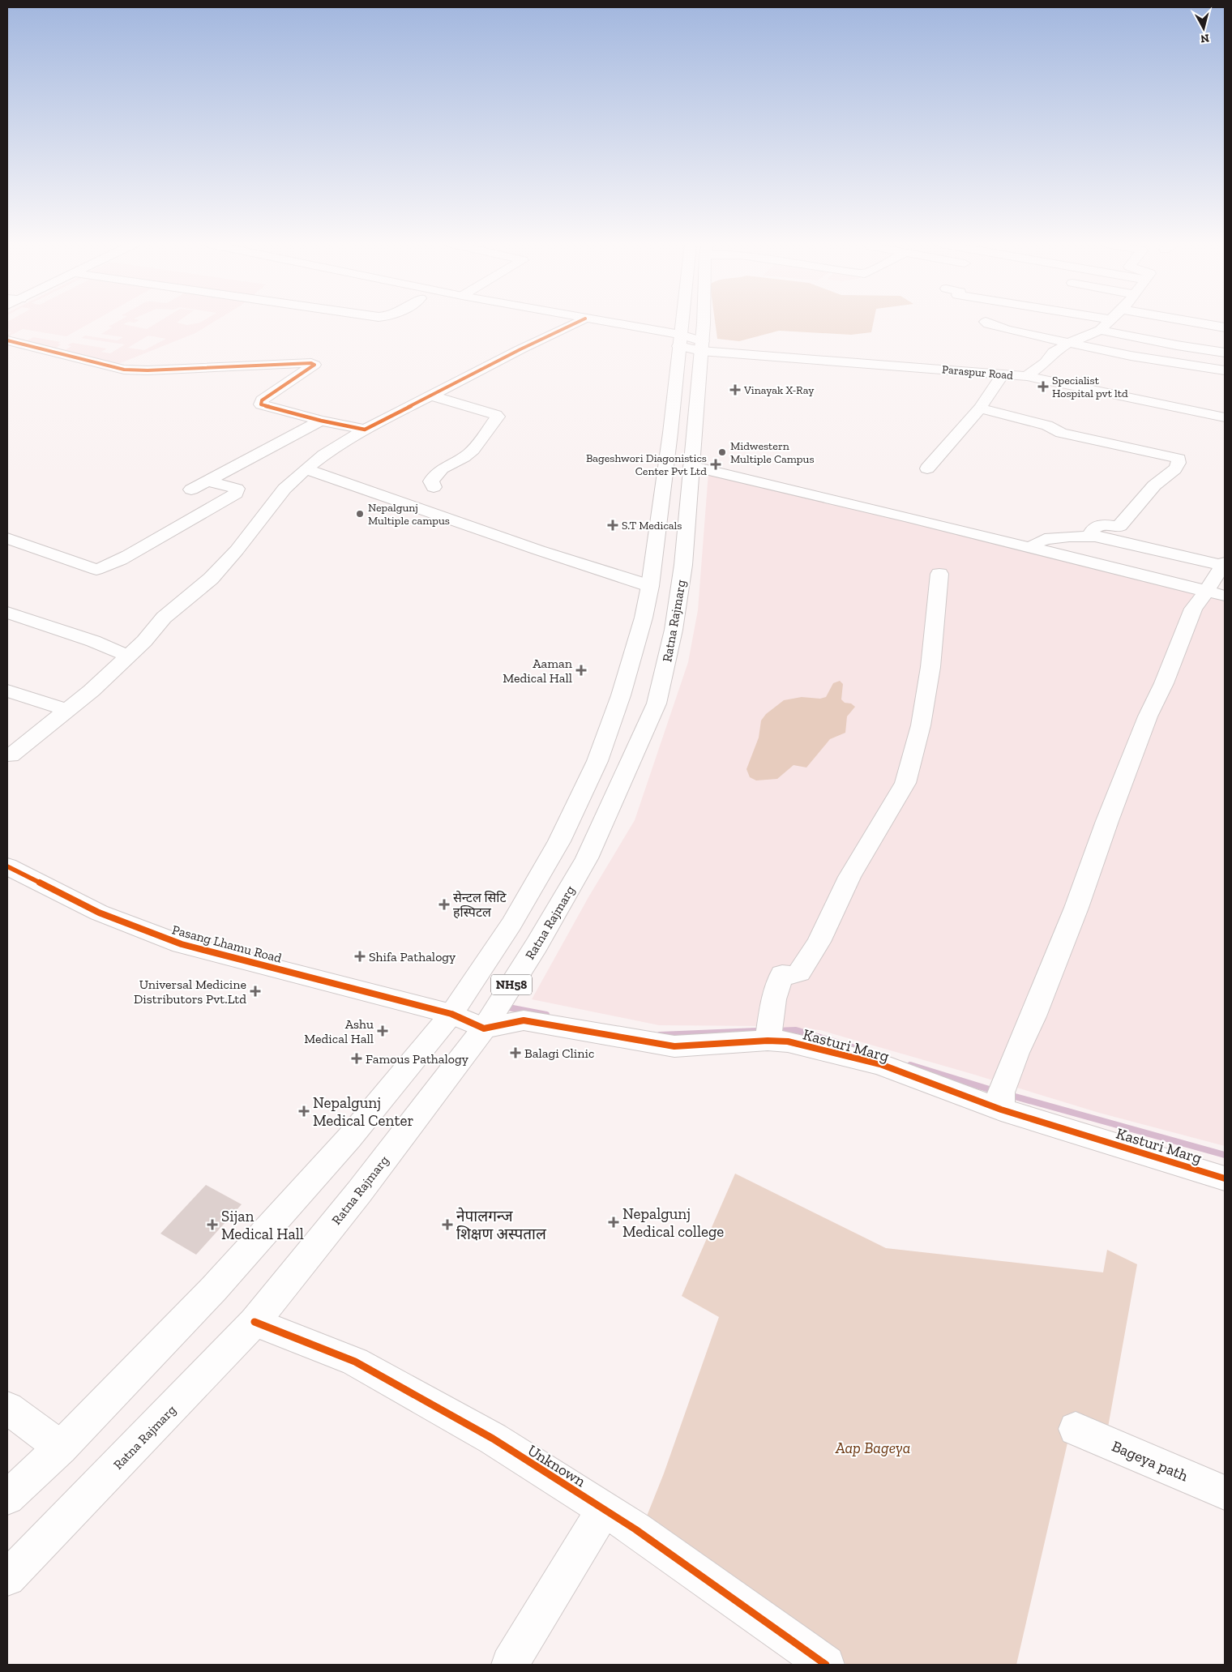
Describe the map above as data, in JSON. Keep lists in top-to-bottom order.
{
  "streets": {
    "main road": [
      "Paraspur Road",
      "Ratna Rajmarg",
      "Pasang Lhamu Road",
      "NH58",
      "Kasturi Marg",
      "Bageya path",
      "Unknown"
    ]
  },
  "crossings": [
    ["Paraspur Road", "Ratna Rajmarg"],
    ["Ratna Rajmarg", "Pasang Lhamu Road"],
    ["Ratna Rajmarg", "Kasturi Marg"],
    ["Ratna Rajmarg", "Unknown"]
  ],
  "parks": ["Aap Bageya"],
  "places": {
    "health": [
      "Specialist Hospital pvt ltd",
      "Vinayak X-Ray",
      "Bageshwori Diagonistics Center Pvt Ltd",
      "S.T Medicals",
      "Aaman Medical Hall",
      "सेन्टल सिटि हस्पिटल",
      "Shifa Pathalogy",
      "Universal Medicine Distributors Pvt.Ltd",
      "Ashu Medical Hall",
      "Balagi Clinic",
      "Famous Pathalogy",
      "Nepalgunj Medical Center",
      "Nepalgunj Medical college",
      "Sijan Medical Hall",
      "नेपालगन्ज शिक्षण अस्पताल"
    ],
    "other": ["Midwestern Multiple Campus", "Nepalgunj Multiple campus"]
  },
  "north": "bottom"
}
